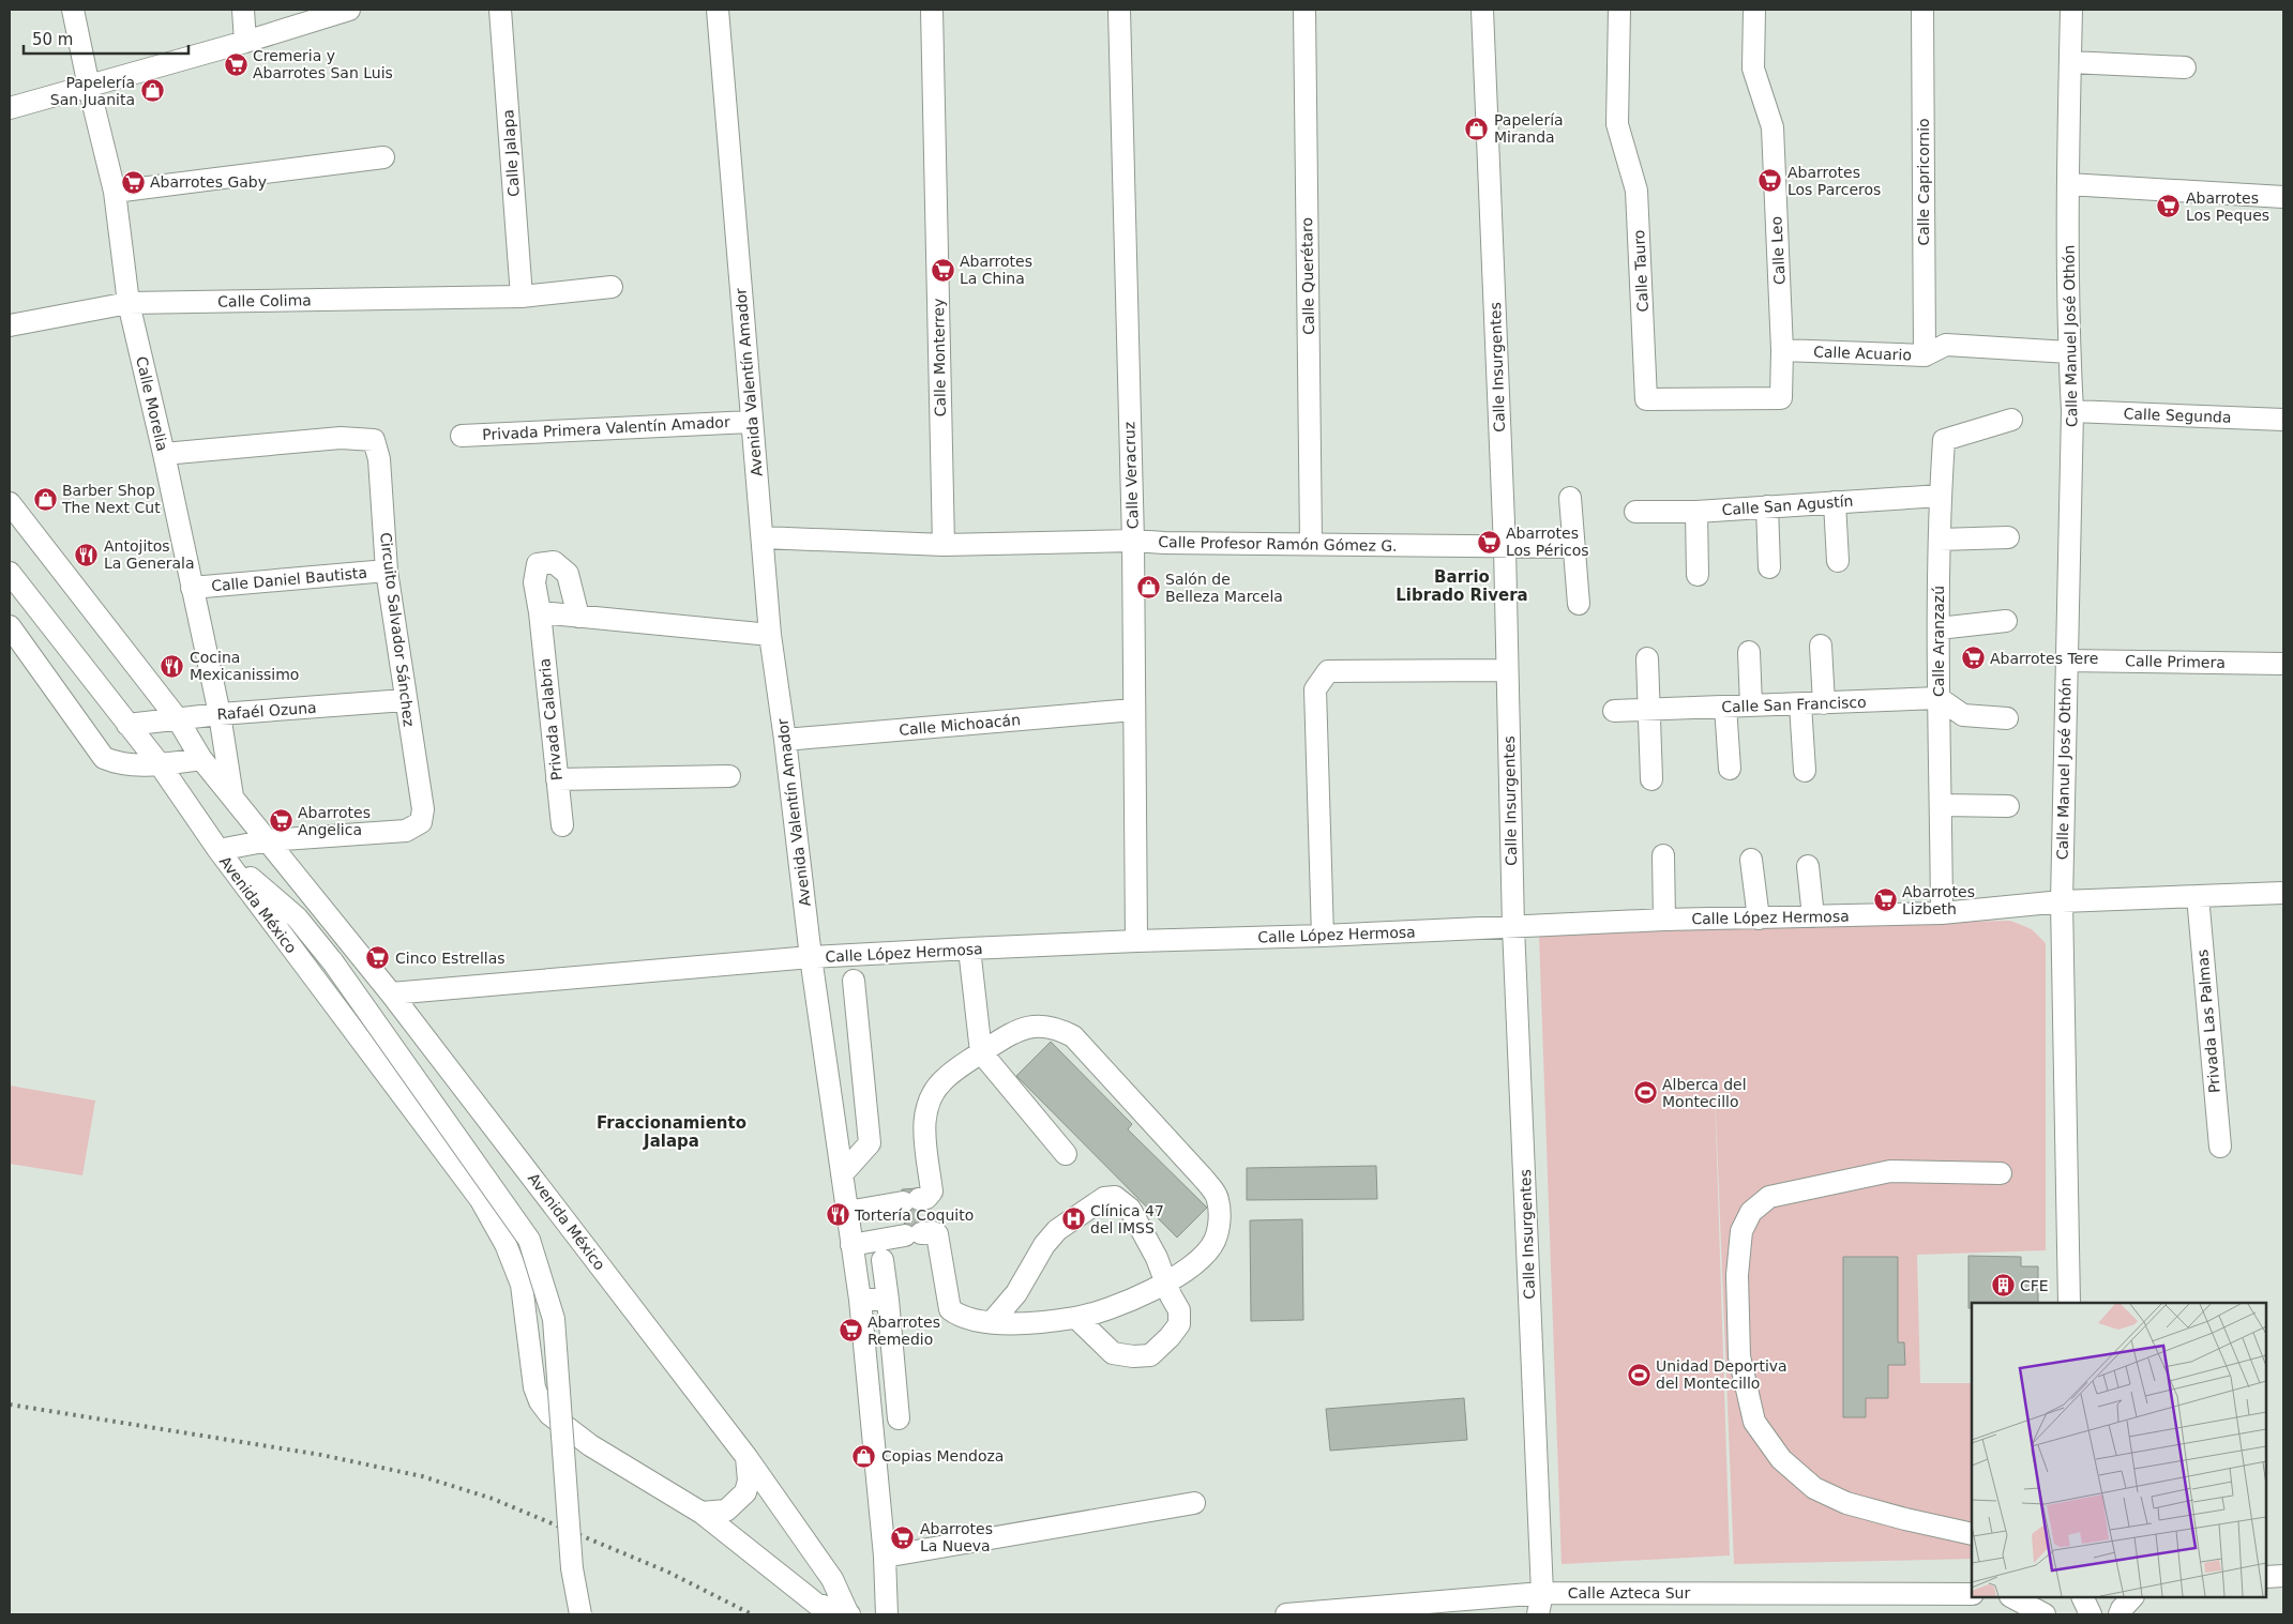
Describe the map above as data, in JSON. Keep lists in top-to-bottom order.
{
  "streets": {
    "street": [
      "Calle Jalapa",
      "Calle Capricornio",
      "Calle Leo",
      "Calle Tauro",
      "Calle Querétaro",
      "Calle Colima",
      "Calle Manuel José Othón",
      "Calle Acuario",
      "Calle Monterrey",
      "Calle Insurgentes",
      "Avenida Valentín Amador",
      "Calle Morelia",
      "Calle Segunda",
      "Privada Primera Valentín Amador",
      "Calle Veracruz",
      "Calle San Agustín",
      "Calle Profesor Ramón Gómez G.",
      "Calle Daniel Bautista",
      "Circuito Salvador Sánchez",
      "Calle Aranzazú",
      "Calle Primera",
      "Calle San Francisco",
      "Rafaél Ozuna",
      "Privada Calabria",
      "Calle Michoacán",
      "Avenida México",
      "Calle López Hermosa",
      "Privada Las Palmas",
      "Calle Azteca Sur"
    ]
  },
  "crossings": [
    ["Calle Jalapa", "Calle Colima"],
    ["Calle Capricornio", "Calle Acuario"],
    ["Calle Leo", "Calle Tauro"],
    ["Calle Leo", "Calle Acuario"],
    ["Calle Querétaro", "Calle Profesor Ramón Gómez G."],
    ["Calle Colima", "Calle Morelia"],
    ["Calle Manuel José Othón", "Calle Acuario"],
    ["Calle Manuel José Othón", "Calle Segunda"],
    ["Calle Manuel José Othón", "Calle Primera"],
    ["Calle Manuel José Othón", "Calle López Hermosa"],
    ["Calle Monterrey", "Calle Profesor Ramón Gómez G."],
    ["Calle Insurgentes", "Calle Profesor Ramón Gómez G."],
    ["Calle Insurgentes", "Calle López Hermosa"],
    ["Calle Insurgentes", "Calle Azteca Sur"],
    ["Avenida Valentín Amador", "Privada Primera Valentín Amador"],
    ["Avenida Valentín Amador", "Calle Profesor Ramón Gómez G."],
    ["Avenida Valentín Amador", "Calle Michoacán"],
    ["Avenida Valentín Amador", "Calle López Hermosa"],
    ["Calle Morelia", "Calle Daniel Bautista"],
    ["Calle Morelia", "Circuito Salvador Sánchez"],
    ["Calle Morelia", "Rafaél Ozuna"],
    ["Calle Morelia", "Avenida México"],
    ["Calle Veracruz", "Calle Profesor Ramón Gómez G."],
    ["Calle Veracruz", "Calle Michoacán"],
    ["Calle Veracruz", "Calle López Hermosa"],
    ["Calle San Agustín", "Calle Aranzazú"],
    ["Calle Daniel Bautista", "Circuito Salvador Sánchez"],
    ["Circuito Salvador Sánchez", "Rafaél Ozuna"],
    ["Circuito Salvador Sánchez", "Avenida México"],
    ["Calle Aranzazú", "Calle San Francisco"],
    ["Calle Aranzazú", "Calle López Hermosa"],
    ["Rafaél Ozuna", "Avenida México"],
    ["Avenida México", "Calle López Hermosa"],
    ["Calle López Hermosa", "Privada Las Palmas"]
  ],
  "districts": ["Barrio Librado Rivera", "Fraccionamiento Jalapa"],
  "places": {
    "supermarket": [
      "Cremeria y Abarrotes San Luis",
      "Abarrotes Los Parceros",
      "Abarrotes Gaby",
      "Abarrotes Los Peques",
      "Abarrotes La China",
      "Abarrotes Los Péricos",
      "Abarrotes Tere",
      "Abarrotes Angelica",
      "Abarrotes Lizbeth",
      "Cinco Estrellas",
      "Abarrotes Remedio",
      "Abarrotes La Nueva"
    ],
    "shop": [
      "Papelería San Juanita",
      "Papelería Miranda",
      "Barber Shop The Next Cut",
      "Salón de Belleza Marcela",
      "Copias Mendoza"
    ],
    "restaurant": ["Antojitos La Generala", "Cocina Mexicanissimo", "Tortería Coquito"],
    "sports": ["Alberca del Montecillo", "Unidad Deportiva del Montecillo"],
    "hospital": ["Clínica 47 del IMSS"],
    "building": ["CFE"]
  },
  "scale_bar": "50 m"
}
